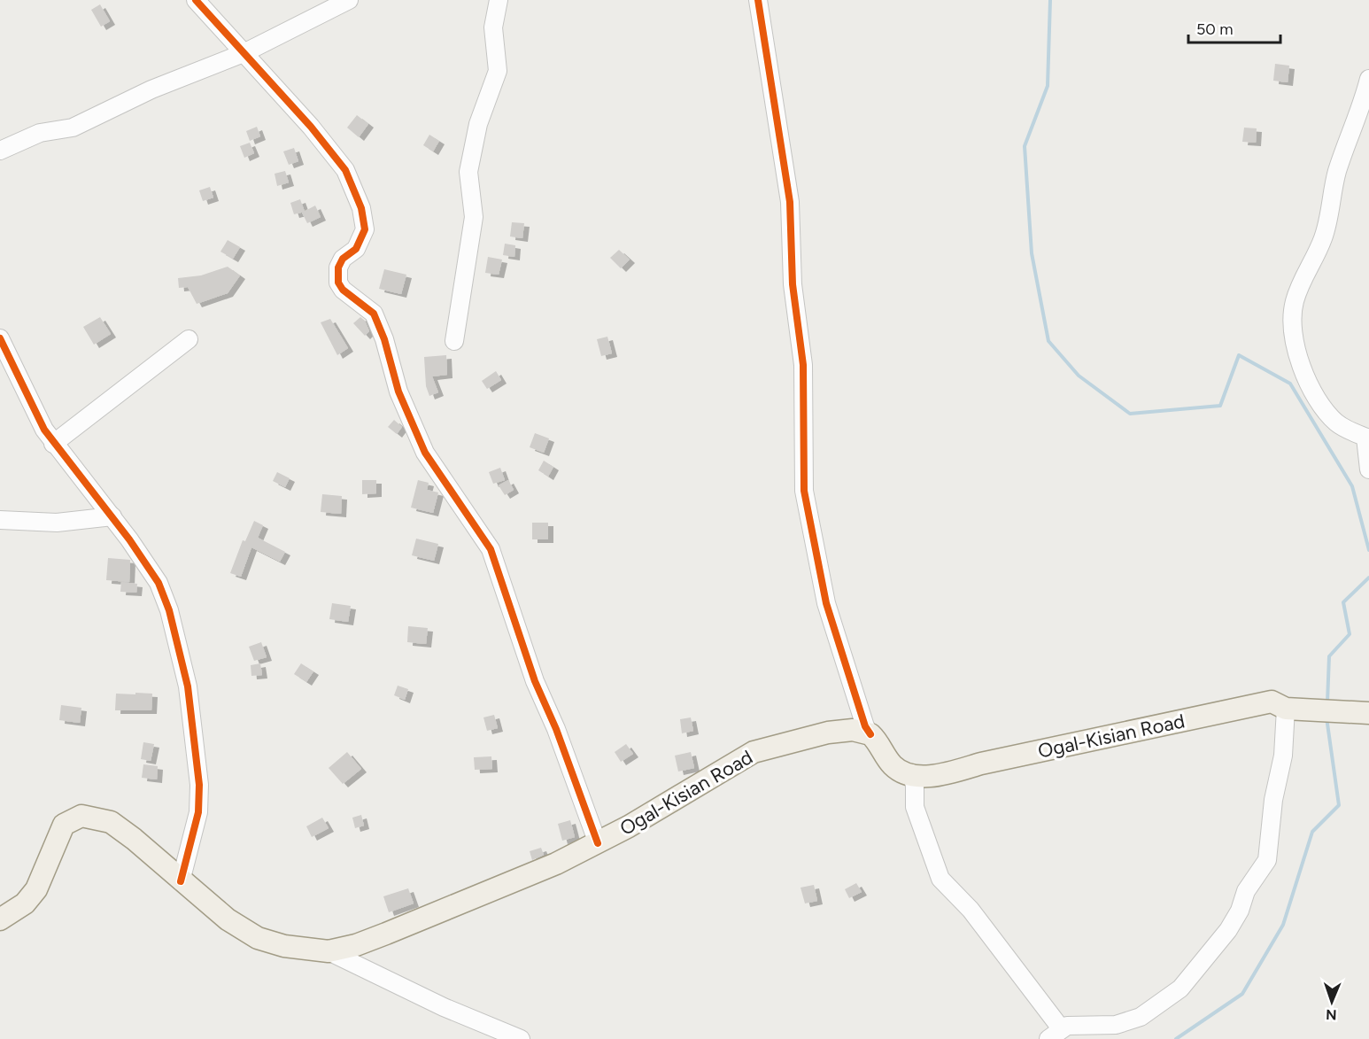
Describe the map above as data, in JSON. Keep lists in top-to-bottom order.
{
  "streets": {
    "main road": ["Ogal-Kisian Road"]
  },
  "scale_bar": "50 m",
  "north": "bottom"
}
